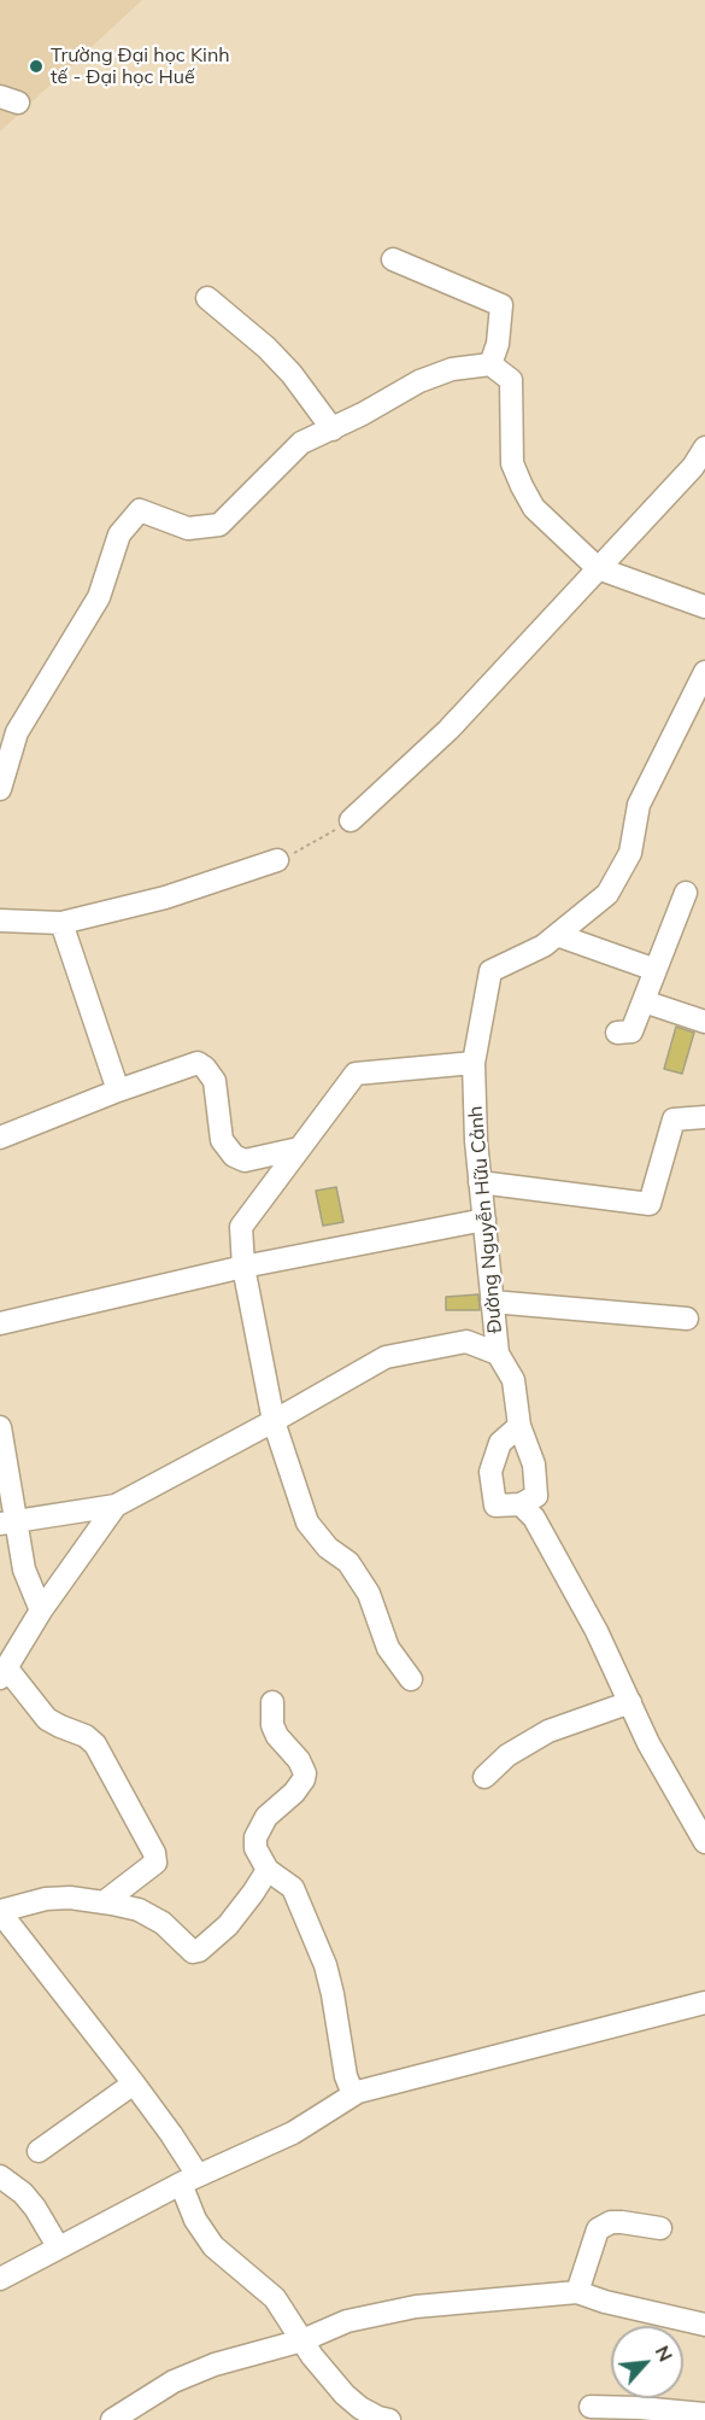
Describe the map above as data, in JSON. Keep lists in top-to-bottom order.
{
  "streets": {
    "street": ["Đường Nguyễn Hữu Cảnh"]
  },
  "places": ["Trường Đại học Kinh tế - Đại học Huế"],
  "north": "top right"
}
